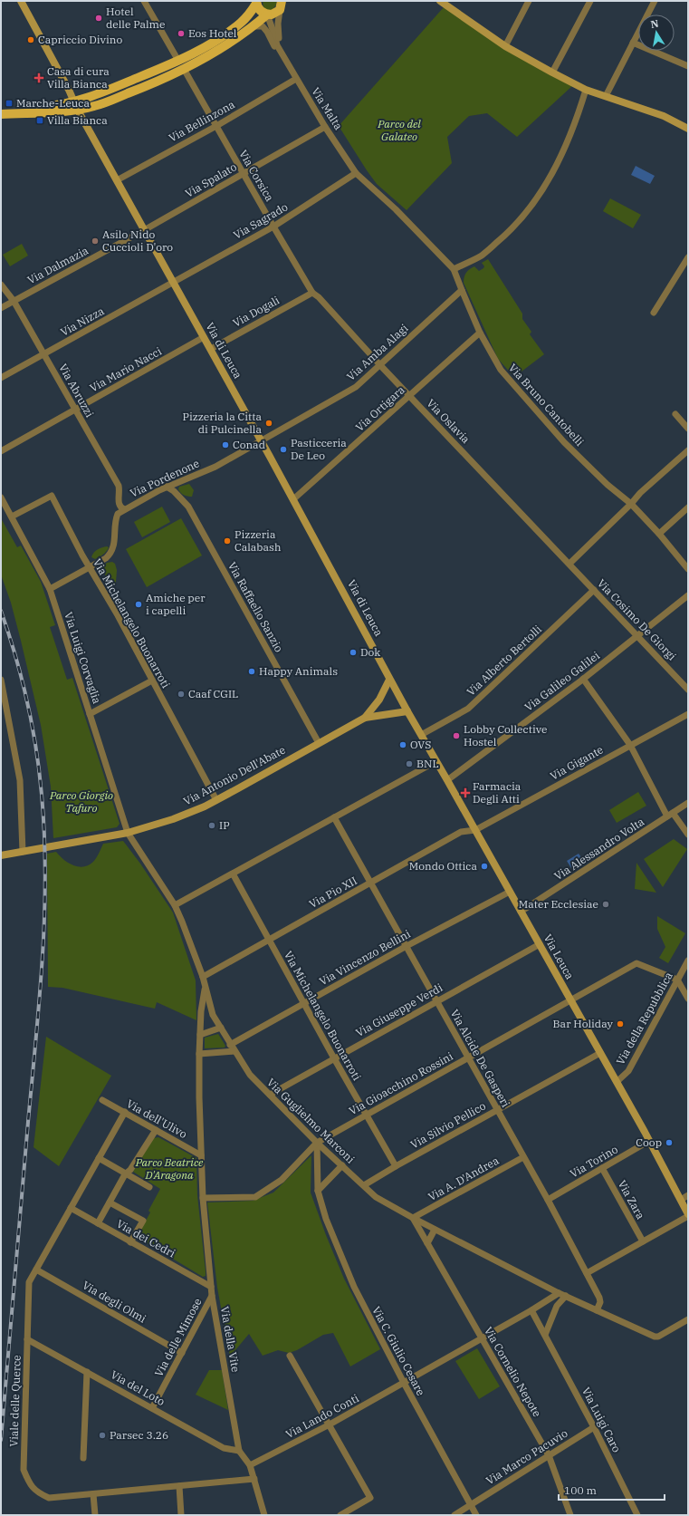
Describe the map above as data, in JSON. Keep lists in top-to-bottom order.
{
  "streets": {
    "main road": ["Via di Leuca", "Via Antonio Dell'Abate", "Via Leuca"],
    "street": [
      "Via Malta",
      "Via Bellinzona",
      "Via Corsica",
      "Via Spalato",
      "Via Sagrado",
      "Via Dalmazia",
      "Via Dogali",
      "Via Nizza",
      "Via Amba Alagi",
      "Via Mario Nacci",
      "Via Abruzzi",
      "Via Bruno Cantobelli",
      "Via Ortigara",
      "Via Oslavia",
      "Via Pordenone",
      "Via Raffaello Sanzio",
      "Via Cosimo De Giorgi",
      "Via Michelangelo Buonarroti",
      "Via Luigi Corvaglia",
      "Via Alberto Bertolli",
      "Via Galileo Galilei",
      "Via Gigante",
      "Via Alessandro Volta",
      "Via Pio XII",
      "Via Vincenzo Bellini",
      "Via Giuseppe Verdi",
      "Via della Repubblica",
      "Via Alcide De Gasperi",
      "Via Gioacchino Rossini",
      "Via dell'Ulivo",
      "Via Guglielmo Marconi",
      "Via Silvio Pellico",
      "Via Torino",
      "Via A. D'Andrea",
      "Via Zara",
      "Via dei Cedri",
      "Via degli Olmi",
      "Via delle Mimose",
      "Via della Vite",
      "Via C. Giulio Cesare",
      "Via Cornelio Nepote",
      "Via del Loto",
      "Viale delle Querce",
      "Via Lando Conti",
      "Via Luigi Caro",
      "Via Marco Pacuvio"
    ]
  },
  "crossings": [
    ["Via Malta", "Via Bellinzona"],
    ["Via Malta", "Via Spalato"],
    ["Via Malta", "Via Sagrado"],
    ["Via Malta", "Via Bruno Cantobelli"],
    ["Via Bellinzona", "Via Corsica"],
    ["Via Bellinzona", "Via di Leuca"],
    ["Via Corsica", "Via Spalato"],
    ["Via Corsica", "Via Sagrado"],
    ["Via Corsica", "Via Dogali"],
    ["Via Corsica", "Via Oslavia"],
    ["Via Spalato", "Via Dalmazia"],
    ["Via Spalato", "Via di Leuca"],
    ["Via Sagrado", "Via Nizza"],
    ["Via Sagrado", "Via di Leuca"],
    ["Via Sagrado", "Via Bruno Cantobelli"],
    ["Via Dalmazia", "Via di Leuca"],
    ["Via Dalmazia", "Via Abruzzi"],
    ["Via Dogali", "Via di Leuca"],
    ["Via Dogali", "Via Oslavia"],
    ["Via Nizza", "Via di Leuca"],
    ["Via Nizza", "Via Abruzzi"],
    ["Via di Leuca", "Via Amba Alagi"],
    ["Via di Leuca", "Via Mario Nacci"],
    ["Via di Leuca", "Via Ortigara"],
    ["Via di Leuca", "Via Pordenone"],
    ["Via di Leuca", "Via Antonio Dell'Abate"],
    ["Via di Leuca", "Via Leuca"],
    ["Via Amba Alagi", "Via Bruno Cantobelli"],
    ["Via Amba Alagi", "Via Oslavia"],
    ["Via Amba Alagi", "Via Pordenone"],
    ["Via Mario Nacci", "Via Abruzzi"],
    ["Via Abruzzi", "Via Pordenone"],
    ["Via Bruno Cantobelli", "Via Ortigara"],
    ["Via Ortigara", "Via Oslavia"],
    ["Via Oslavia", "Via Cosimo De Giorgi"],
    ["Via Pordenone", "Via Raffaello Sanzio"],
    ["Via Pordenone", "Via Michelangelo Buonarroti"],
    ["Via Pordenone", "Via Luigi Corvaglia"],
    ["Via Raffaello Sanzio", "Via Antonio Dell'Abate"],
    ["Via Cosimo De Giorgi", "Via Alberto Bertolli"],
    ["Via Cosimo De Giorgi", "Via Galileo Galilei"],
    ["Via Michelangelo Buonarroti", "Via Luigi Corvaglia"],
    ["Via Michelangelo Buonarroti", "Via Antonio Dell'Abate"],
    ["Via Michelangelo Buonarroti", "Via Pio XII"],
    ["Via Michelangelo Buonarroti", "Via Vincenzo Bellini"],
    ["Via Michelangelo Buonarroti", "Via Giuseppe Verdi"],
    ["Via Michelangelo Buonarroti", "Via Gioacchino Rossini"],
    ["Via Michelangelo Buonarroti", "Via Silvio Pellico"],
    ["Via Luigi Corvaglia", "Via Antonio Dell'Abate"],
    ["Via Luigi Corvaglia", "Via Guglielmo Marconi"],
    ["Via Alberto Bertolli", "Via Leuca"],
    ["Via Galileo Galilei", "Via Leuca"],
    ["Via Gigante", "Via Pio XII"],
    ["Via Gigante", "Via Leuca"],
    ["Via Antonio Dell'Abate", "Via Leuca"],
    ["Via Antonio Dell'Abate", "Via Guglielmo Marconi"],
    ["Via Alessandro Volta", "Via Leuca"],
    ["Via Pio XII", "Via Leuca"],
    ["Via Pio XII", "Via Alcide De Gasperi"],
    ["Via Pio XII", "Via Guglielmo Marconi"],
    ["Via Leuca", "Via Vincenzo Bellini"],
    ["Via Leuca", "Via Giuseppe Verdi"],
    ["Via Leuca", "Via della Repubblica"],
    ["Via Leuca", "Via Gioacchino Rossini"],
    ["Via Leuca", "Via Silvio Pellico"],
    ["Via Leuca", "Via Torino"],
    ["Via Vincenzo Bellini", "Via Alcide De Gasperi"],
    ["Via Vincenzo Bellini", "Via Guglielmo Marconi"],
    ["Via Giuseppe Verdi", "Via Alcide De Gasperi"],
    ["Via Giuseppe Verdi", "Via Guglielmo Marconi"],
    ["Via della Repubblica", "Via Gioacchino Rossini"],
    ["Via Alcide De Gasperi", "Via Gioacchino Rossini"],
    ["Via Alcide De Gasperi", "Via Guglielmo Marconi"],
    ["Via Alcide De Gasperi", "Via Silvio Pellico"],
    ["Via Alcide De Gasperi", "Via Torino"],
    ["Via Alcide De Gasperi", "Via A. D'Andrea"],
    ["Via Gioacchino Rossini", "Via Guglielmo Marconi"],
    ["Via Gioacchino Rossini", "Via C. Giulio Cesare"],
    ["Via dell'Ulivo", "Via della Vite"],
    ["Via dell'Ulivo", "Viale delle Querce"],
    ["Via Guglielmo Marconi", "Via Silvio Pellico"],
    ["Via Guglielmo Marconi", "Via A. D'Andrea"],
    ["Via Guglielmo Marconi", "Via della Vite"],
    ["Via Guglielmo Marconi", "Via C. Giulio Cesare"],
    ["Via Guglielmo Marconi", "Via Cornelio Nepote"],
    ["Via Guglielmo Marconi", "Via Lando Conti"],
    ["Via Torino", "Via Zara"],
    ["Via A. D'Andrea", "Via Cornelio Nepote"],
    ["Via dei Cedri", "Via della Vite"],
    ["Via dei Cedri", "Viale delle Querce"],
    ["Via degli Olmi", "Via delle Mimose"],
    ["Via degli Olmi", "Viale delle Querce"],
    ["Via delle Mimose", "Via della Vite"],
    ["Via delle Mimose", "Via del Loto"],
    ["Via della Vite", "Via del Loto"],
    ["Via della Vite", "Viale delle Querce"],
    ["Via della Vite", "Via Lando Conti"],
    ["Via C. Giulio Cesare", "Via Lando Conti"],
    ["Via C. Giulio Cesare", "Via Marco Pacuvio"],
    ["Via Cornelio Nepote", "Via Lando Conti"],
    ["Via Cornelio Nepote", "Via Marco Pacuvio"],
    ["Via del Loto", "Viale delle Querce"],
    ["Via Lando Conti", "Via Luigi Caro"],
    ["Via Luigi Caro", "Via Marco Pacuvio"]
  ],
  "parks": ["Parco del Galateo", "Parco Giorgio Tafuro", "Parco Beatrice D'Aragona"],
  "places": {
    "other": [
      "Hotel delle Palme",
      "Eos Hotel",
      "Capriccio Divino",
      "Asilo Nido Cuccioli D'oro",
      "Pizzeria la Citta di Pulcinella",
      "Conad",
      "Pasticceria De Leo",
      "Pizzeria Calabash",
      "Amiche per i capelli",
      "Dok",
      "Happy Animals",
      "Caaf CGIL",
      "Lobby Collective Hostel",
      "OVS",
      "BNL",
      "IP",
      "Mondo Ottica",
      "Mater Ecclesiae",
      "Bar Holiday",
      "Coop",
      "Parsec 3.26"
    ],
    "health": ["Casa di cura Villa Bianca", "Farmacia Degli Atti"],
    "transit": ["Marche-Leuca", "Villa Bianca"]
  },
  "scale_bar": "100 m",
  "north": "top"
}
